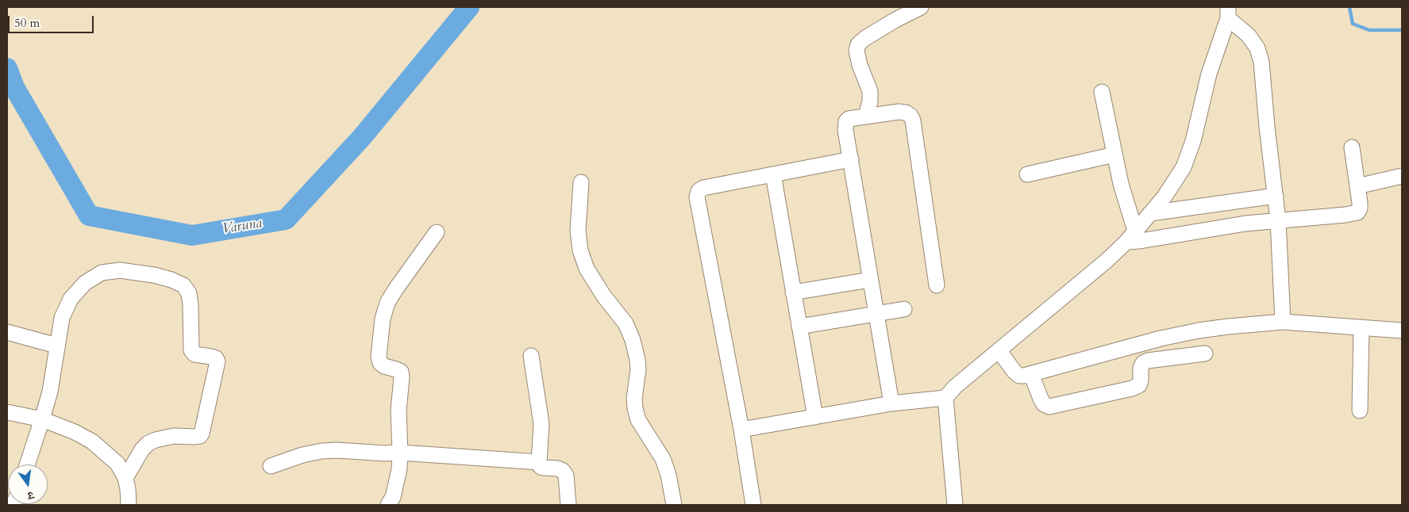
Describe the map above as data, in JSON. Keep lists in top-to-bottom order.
{
  "water": ["Varuna"],
  "scale_bar": "50 m",
  "north": "bottom"
}
